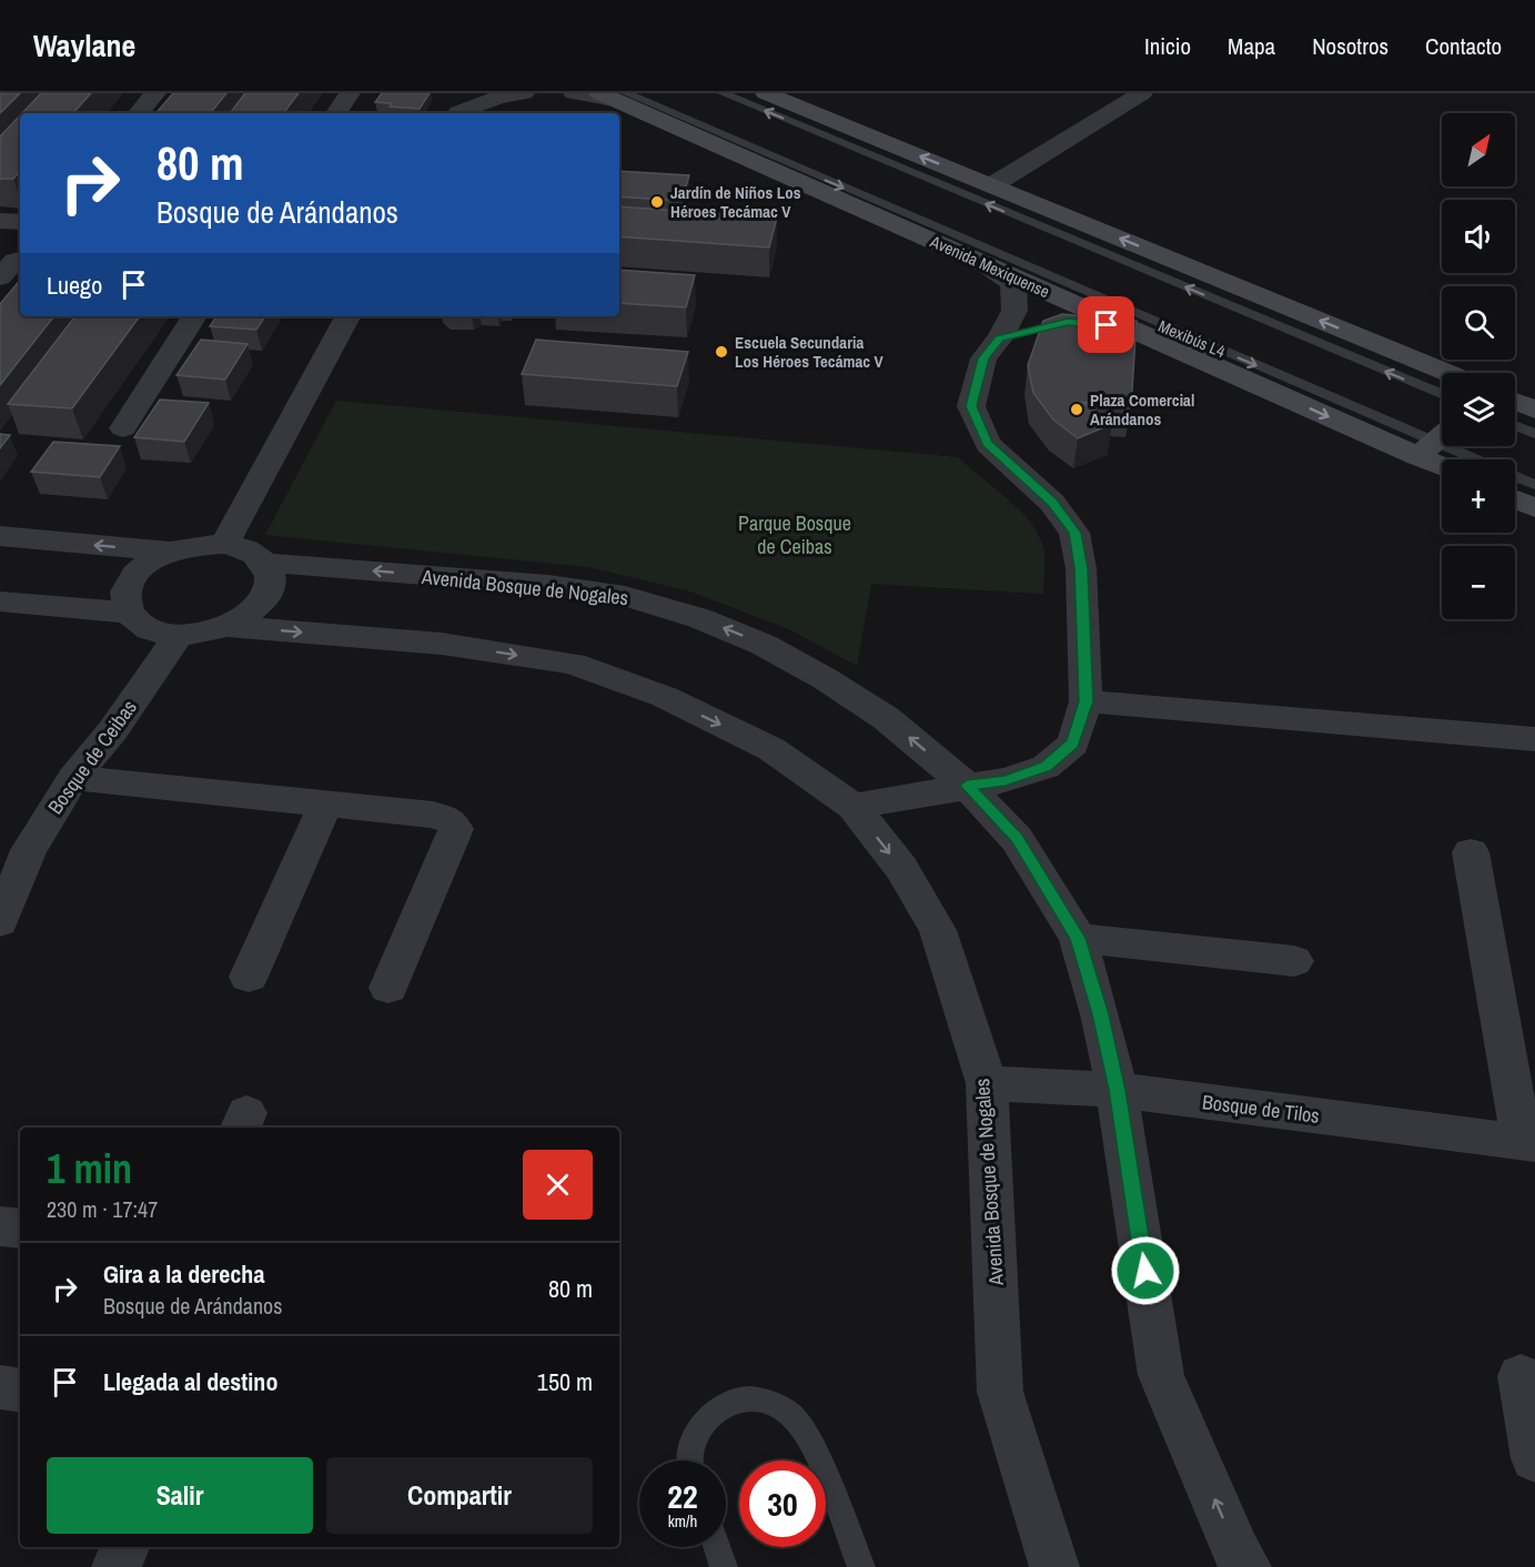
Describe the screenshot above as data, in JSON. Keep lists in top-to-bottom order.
{
  "streets": {
    "main road": ["Avenida Mexiquense"],
    "street": ["Avenida Bosque de Nogales", "Bosque de Ceibas", "Bosque de Tilos"],
    "lane": ["Mexibús L4"]
  },
  "crossings": [
    ["Avenida Mexiquense", "Mexibús L4"],
    ["Avenida Bosque de Nogales", "Bosque de Ceibas"],
    ["Avenida Bosque de Nogales", "Bosque de Tilos"]
  ],
  "parks": ["Parque Bosque de Ceibas"],
  "places": ["Jardín de Niños Los Héroes Tecámac V", "Escuela Secundaria Los Héroes Tecámac V", "Plaza Comercial Arándanos"],
  "north": "top right",
  "page": {
    "header": "Waylane",
    "nav": [
      "Inicio",
      "Mapa",
      "Nosotros",
      "Contacto"
    ],
    "map_buttons": ["+", "−"],
    "turn": ["80 m", "Bosque de Arándanos"],
    "then": "Luego",
    "heading": ["1 min", "230 m · 17:47"],
    "list": [
      {
        "name": "Gira a la derecha",
        "note": "Bosque de Arándanos",
        "value": "80 m"
      },
      {
        "name": "Llegada al destino",
        "value": "150 m"
      }
    ],
    "buttons": ["Salir", "Compartir"],
    "speed": "22 km/h",
    "limit": "30"
  }
}
